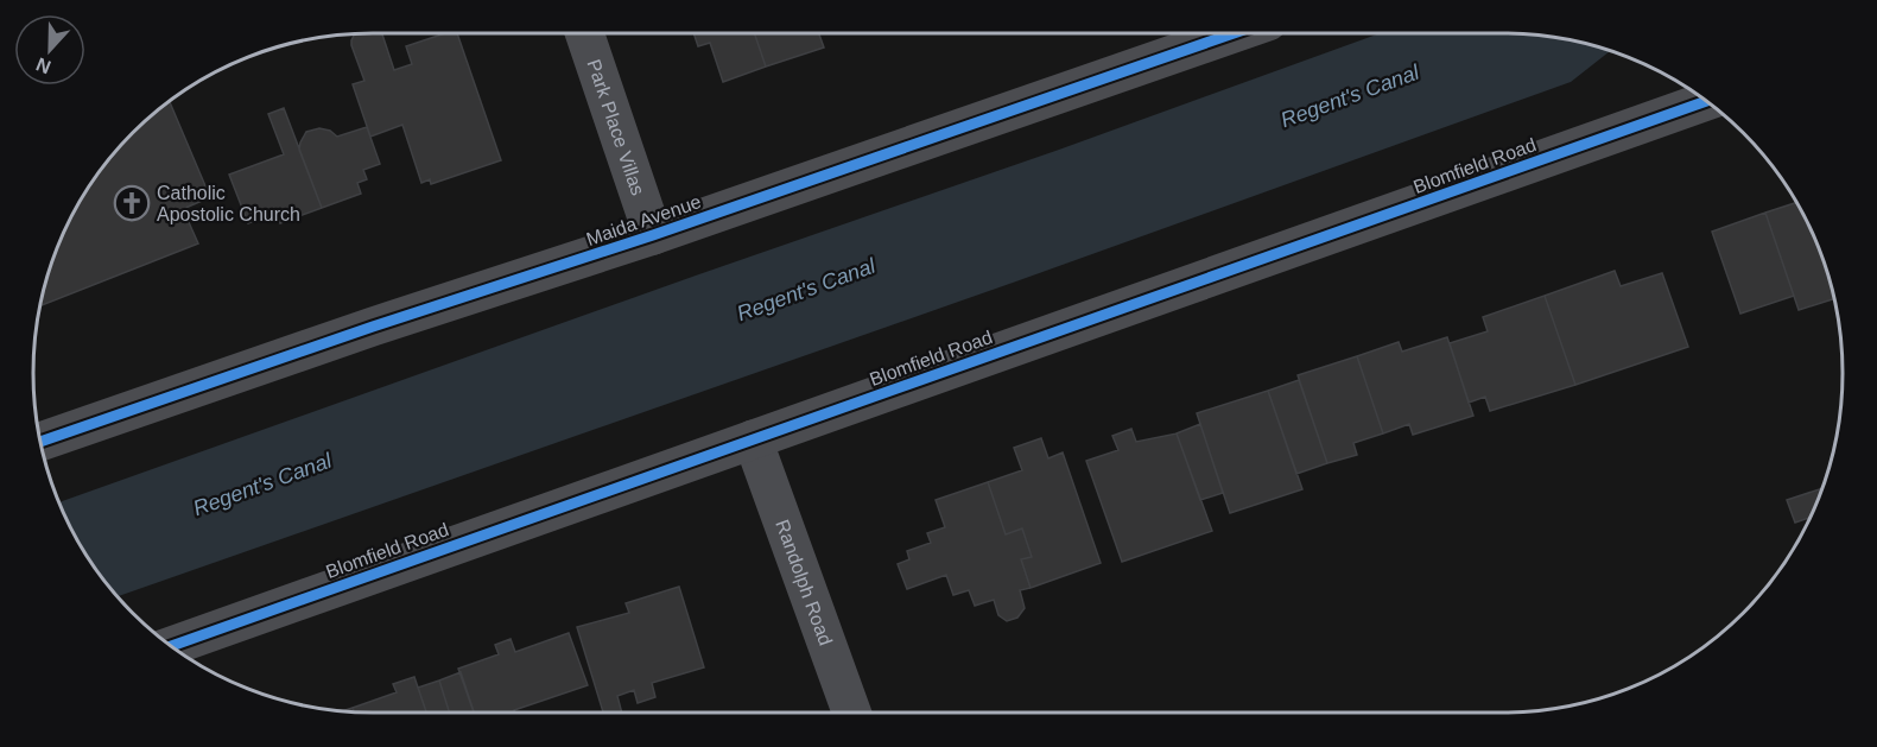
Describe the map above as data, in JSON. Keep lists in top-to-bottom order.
{
  "streets": {
    "street": [
      "Park Place Villas",
      "Blomfield Road",
      "Maida Avenue",
      "Randolph Road"
    ]
  },
  "crossings": [
    ["Park Place Villas", "Maida Avenue"],
    ["Blomfield Road", "Randolph Road"]
  ],
  "water": ["Regent's Canal"],
  "places": {
    "church": ["Catholic Apostolic Church"]
  },
  "north": "bottom"
}
